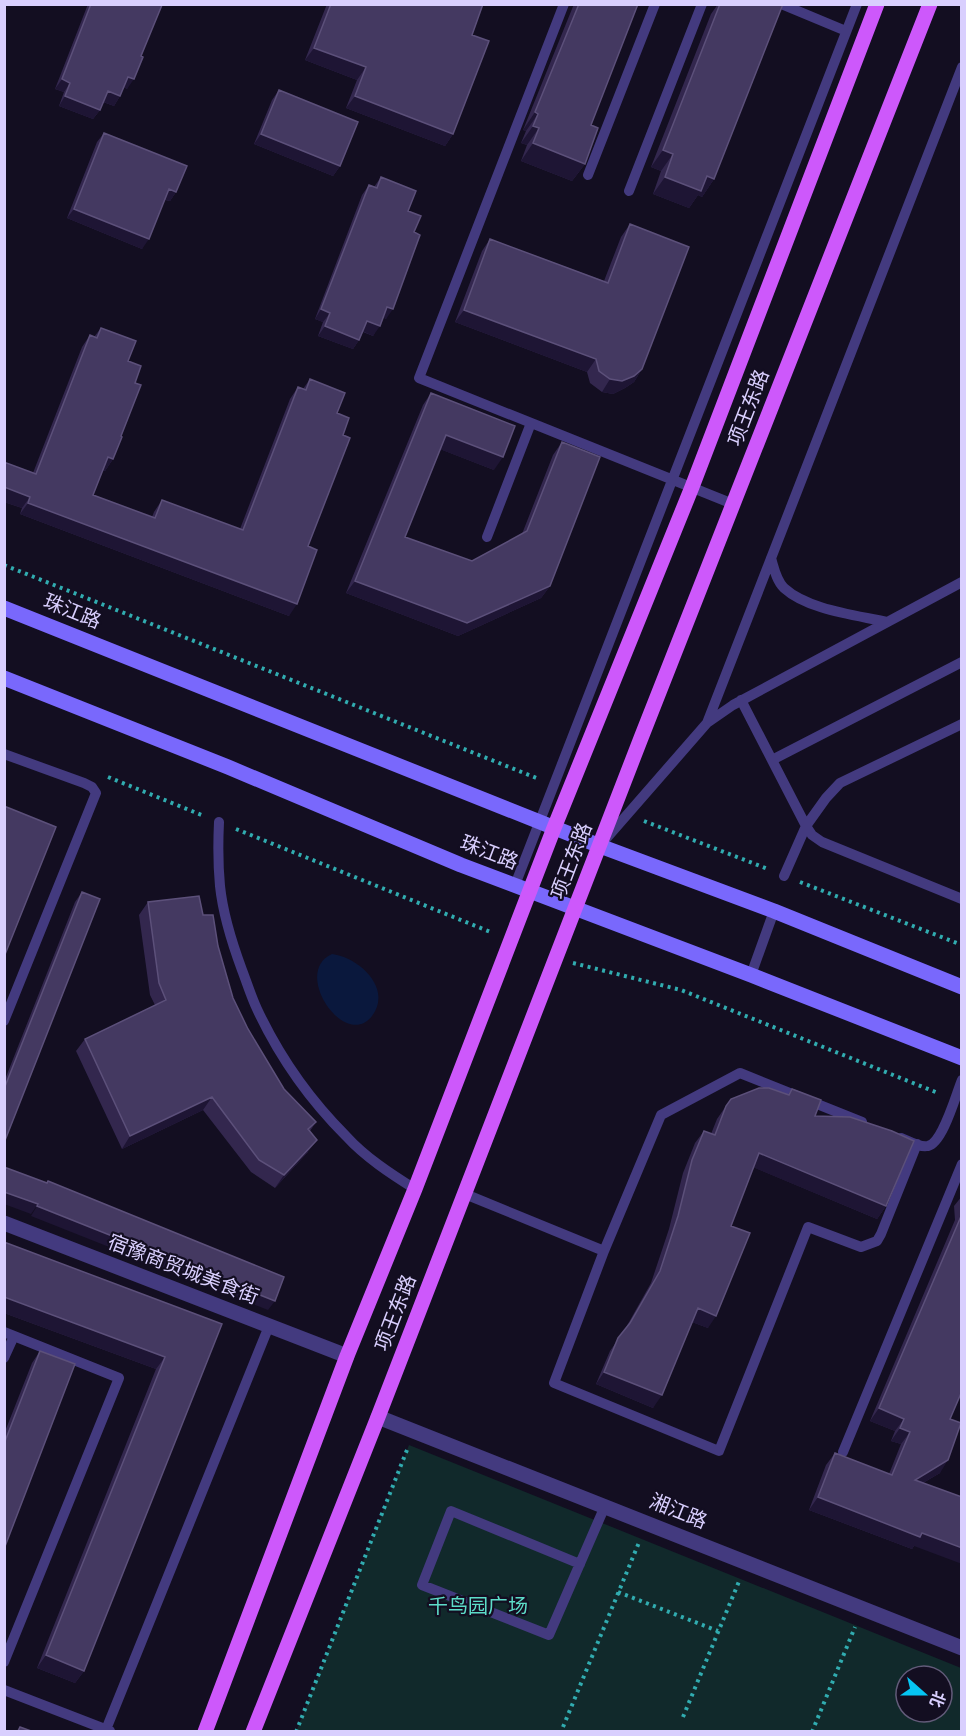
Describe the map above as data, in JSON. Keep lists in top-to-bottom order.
{
  "streets": {
    "main road": ["项王东路"],
    "street": ["珠江路", "宿豫商贸城美食街", "湘江路"]
  },
  "crossings": [
    ["项王东路", "珠江路"],
    ["项王东路", "宿豫商贸城美食街"],
    ["项王东路", "湘江路"]
  ],
  "parks": ["千鸟园广场"],
  "north": "right"
}
